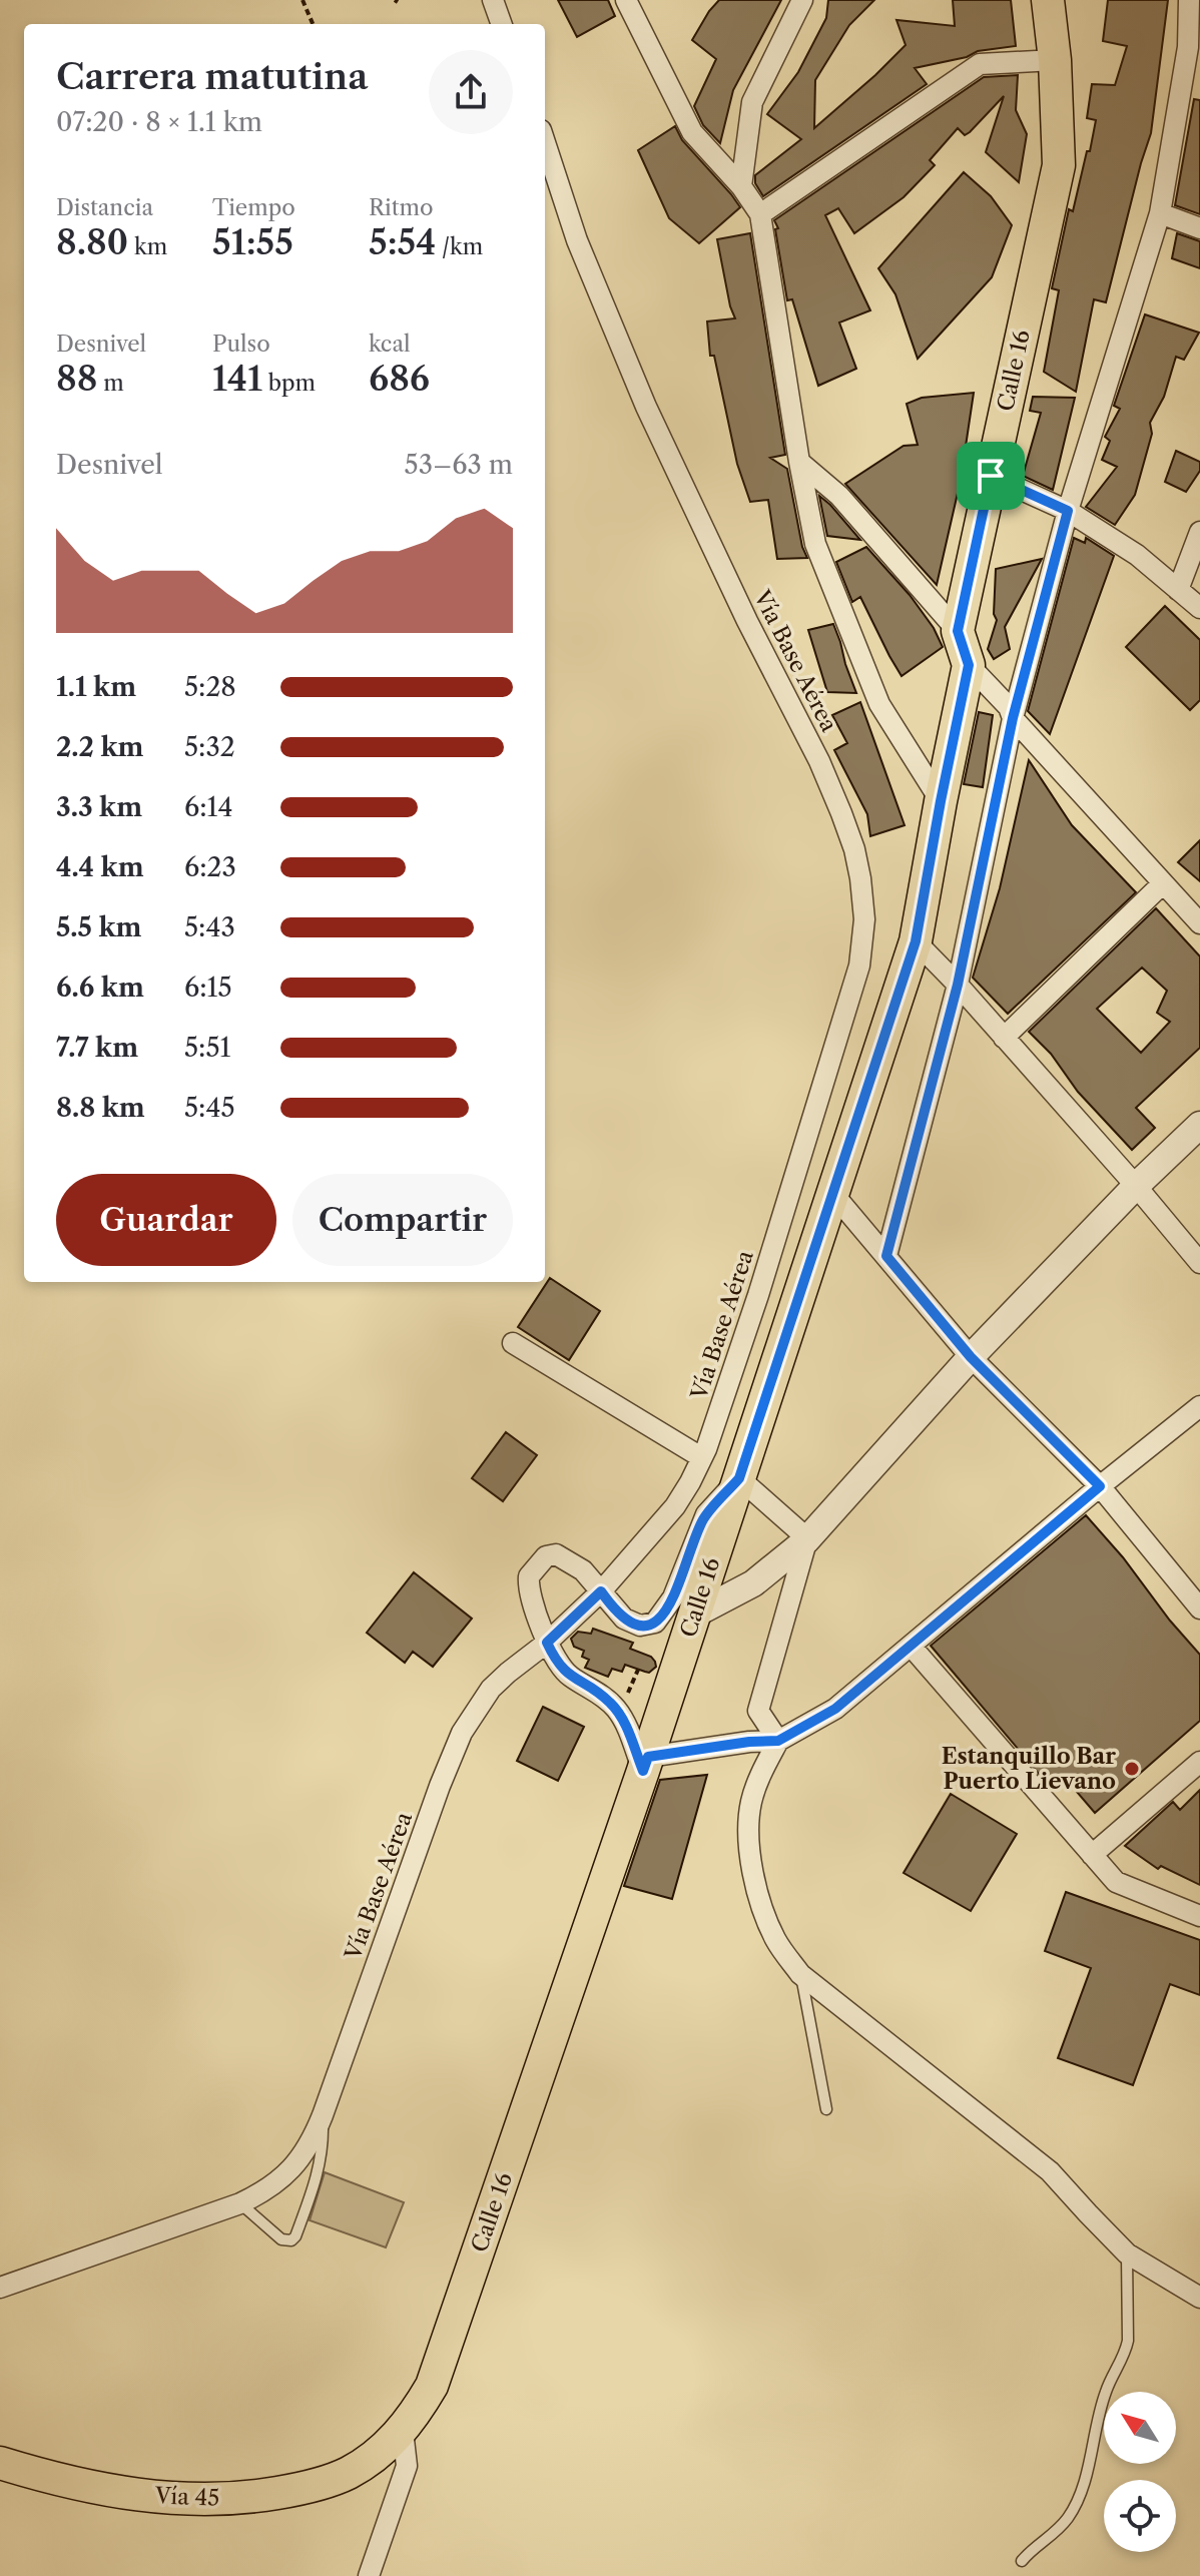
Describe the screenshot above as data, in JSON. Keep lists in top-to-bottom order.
{
  "streets": {
    "main road": ["Calle 16", "Vía 45"],
    "street": ["Vía Base Aérea"]
  },
  "crossings": [
    ["Calle 16", "Vía 45"]
  ],
  "places": ["Estanquillo Bar Puerto Lievano"],
  "north": "top left",
  "page": {
    "heading": ["Carrera matutina", "07:20 · 8 × 1.1 km"],
    "stats": [
      ["Distancia", "8.80 km"],
      ["Tiempo", "51:55"],
      ["Ritmo", "5:54 /km"],
      ["Desnivel", "88 m"],
      ["Pulso", "141 bpm"],
      ["kcal", "686"]
    ],
    "chart": ["Desnivel", "53–63 m"],
    "list": [
      {
        "name": "1.1 km",
        "note": "5:28"
      },
      {
        "name": "2.2 km",
        "note": "5:32"
      },
      {
        "name": "3.3 km",
        "note": "6:14"
      },
      {
        "name": "4.4 km",
        "note": "6:23"
      },
      {
        "name": "5.5 km",
        "note": "5:43"
      },
      {
        "name": "6.6 km",
        "note": "6:15"
      },
      {
        "name": "7.7 km",
        "note": "5:51"
      },
      {
        "name": "8.8 km",
        "note": "5:45"
      }
    ],
    "buttons": ["Guardar", "Compartir"]
  }
}
